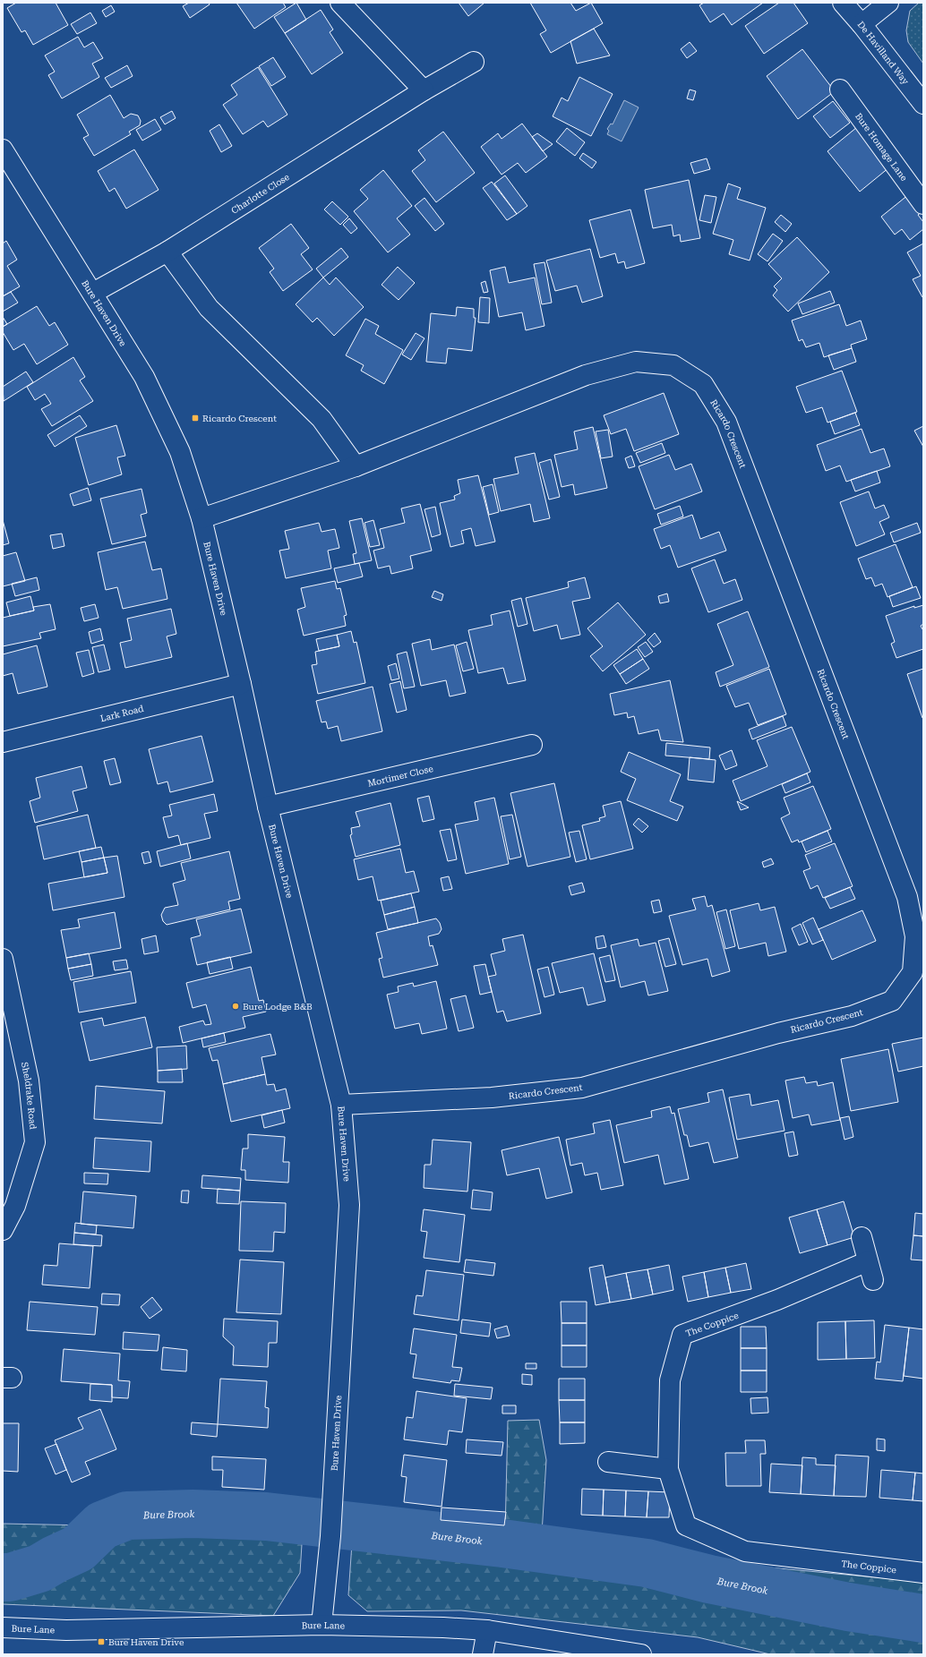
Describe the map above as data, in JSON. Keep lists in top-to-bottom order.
{
  "streets": {
    "street": [
      "De Havilland Way",
      "Bure Homage Lane",
      "Charlotte Close",
      "Bure Haven Drive",
      "Ricardo Crescent",
      "Lark Road",
      "Mortimer Close",
      "Sheldrake Road",
      "The Coppice",
      "Bure Lane"
    ]
  },
  "crossings": [
    ["Charlotte Close", "Bure Haven Drive"],
    ["Bure Haven Drive", "Ricardo Crescent"],
    ["Bure Haven Drive", "Lark Road"],
    ["Bure Haven Drive", "Mortimer Close"],
    ["Bure Haven Drive", "Bure Lane"]
  ],
  "water": ["Bure Brook"],
  "places": {
    "transit": ["Ricardo Crescent", "Bure Haven Drive"],
    "other": ["Bure Lodge B&B"]
  }
}
